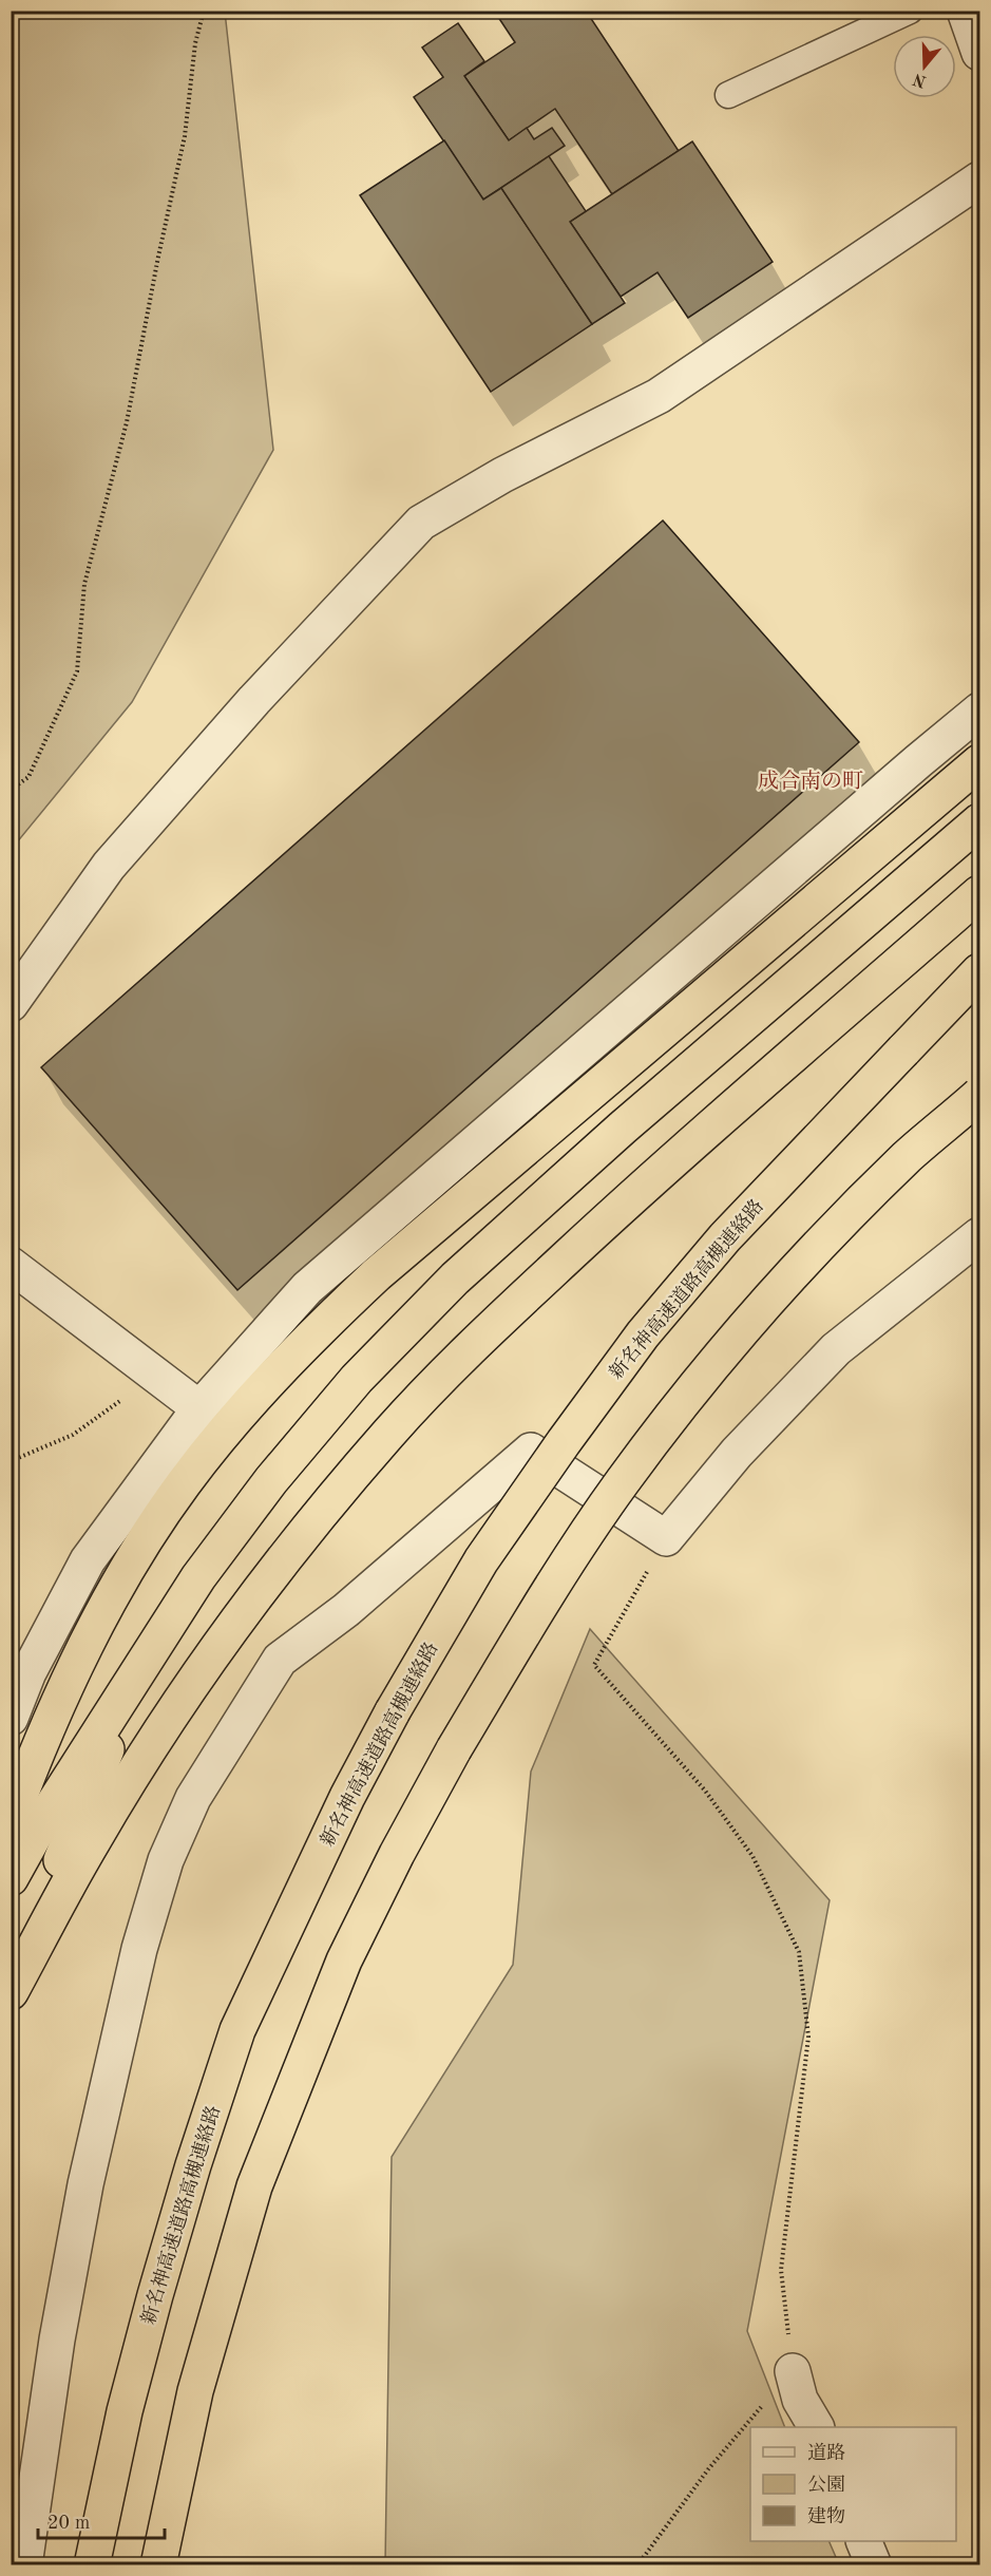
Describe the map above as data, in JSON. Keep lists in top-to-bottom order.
{
  "streets": {
    "highway": ["新名神高速道路高槻連絡路"]
  },
  "districts": ["成合南の町"],
  "legend": ["道路", "公園", "建物"],
  "scale_bar": "20 m",
  "north": "bottom"
}
